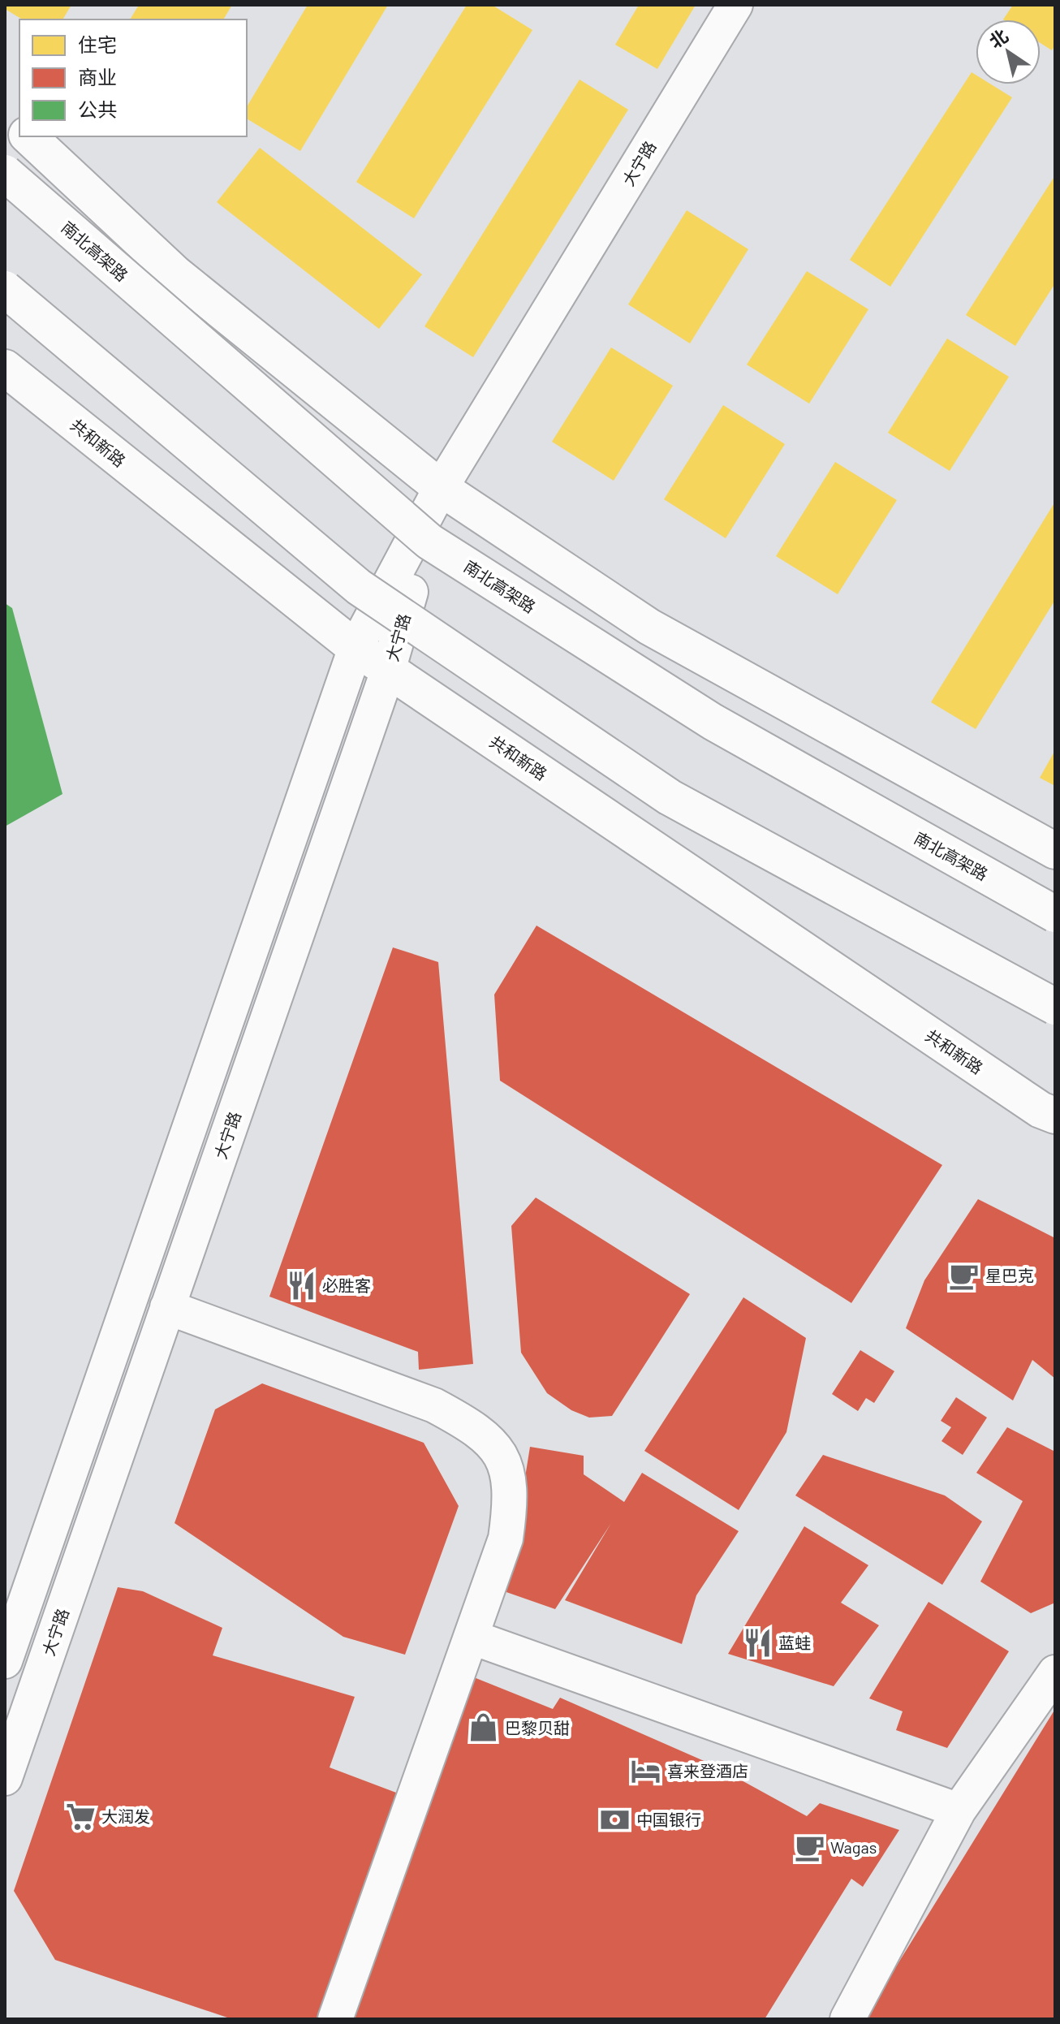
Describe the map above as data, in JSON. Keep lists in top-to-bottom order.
{
  "streets": {
    "main road": ["南北高架路", "共和新路"],
    "street": ["大宁路"]
  },
  "crossings": [
    ["大宁路", "共和新路"]
  ],
  "places": {
    "cafe": ["星巴克", "Wagas"],
    "restaurant": ["必胜客", "蓝蛙"],
    "shop": ["巴黎贝甜"],
    "hotel": ["喜来登酒店"],
    "supermarket": ["大润发"],
    "bank": ["中国银行"]
  },
  "legend": ["住宅", "商业", "公共"],
  "north": "top left"
}
